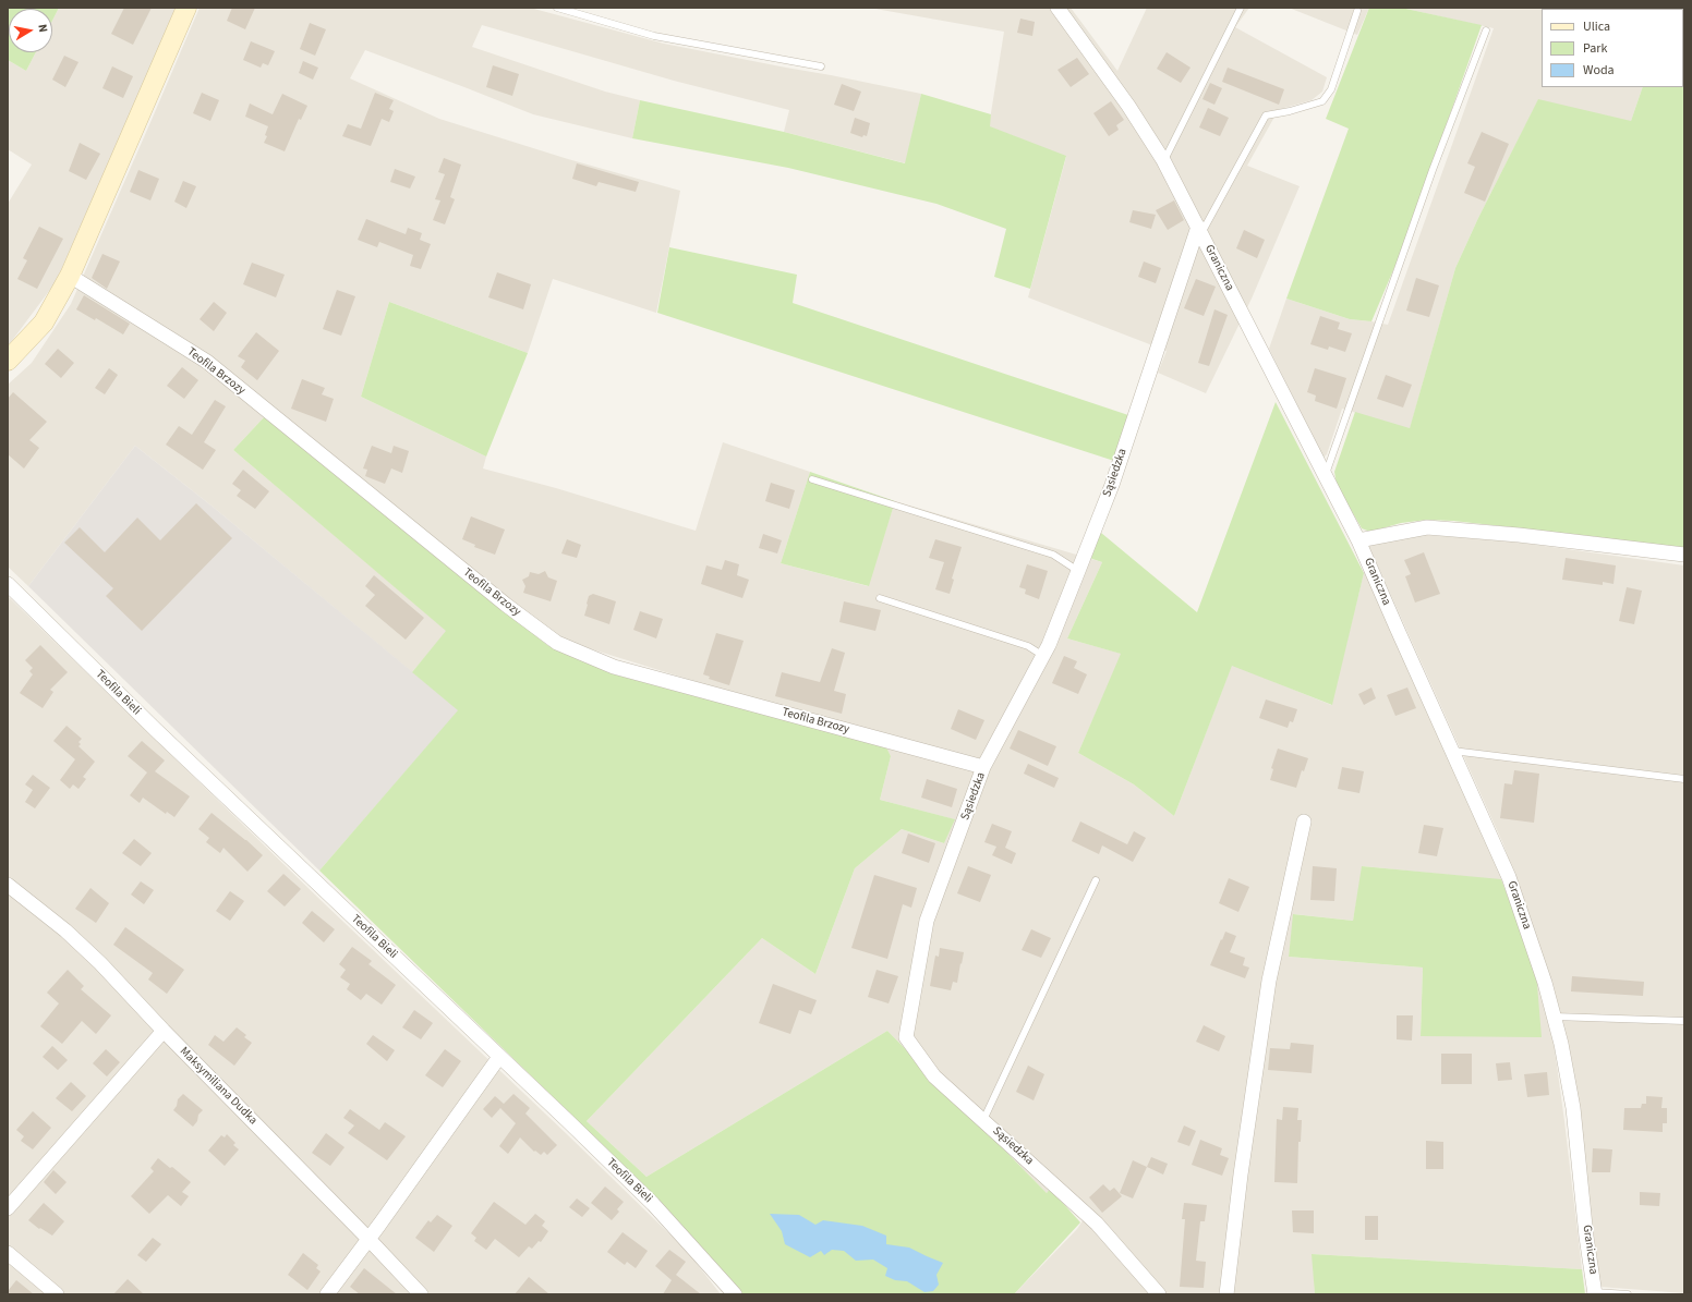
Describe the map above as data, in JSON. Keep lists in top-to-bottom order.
{
  "streets": {
    "street": [
      "Graniczna",
      "Teofila Brzozy",
      "Sąsiedzka",
      "Teofila Bieli",
      "Maksymiliana Dudka"
    ]
  },
  "crossings": [
    ["Graniczna", "Sąsiedzka"],
    ["Teofila Brzozy", "Sąsiedzka"]
  ],
  "legend": ["Ulica", "Park", "Woda"],
  "north": "right"
}
